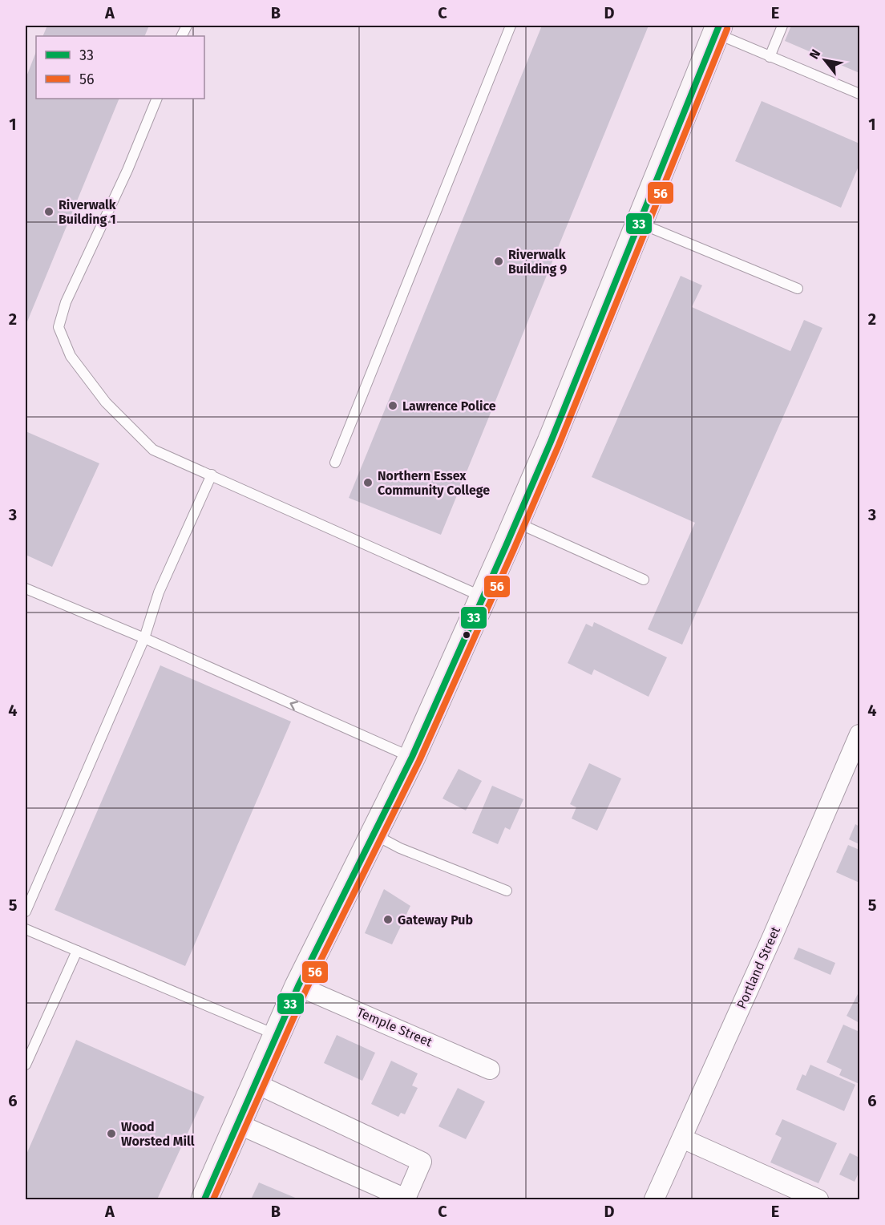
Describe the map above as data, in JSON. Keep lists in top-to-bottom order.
{
  "streets": {
    "street": ["Portland Street", "Temple Street"]
  },
  "places": [
    "Riverwalk Building 1",
    "Riverwalk Building 9",
    "Lawrence Police",
    "Northern Essex Community College",
    "Gateway Pub",
    "Wood Worsted Mill"
  ],
  "lines": ["transit line 33", "transit line 56"],
  "legend": ["33", "56"],
  "north": "top left",
  "grid": {
    "columns": [
      "A",
      "B",
      "C",
      "D",
      "E"
    ],
    "rows": [
      "1",
      "2",
      "3",
      "4",
      "5",
      "6"
    ]
  }
}
